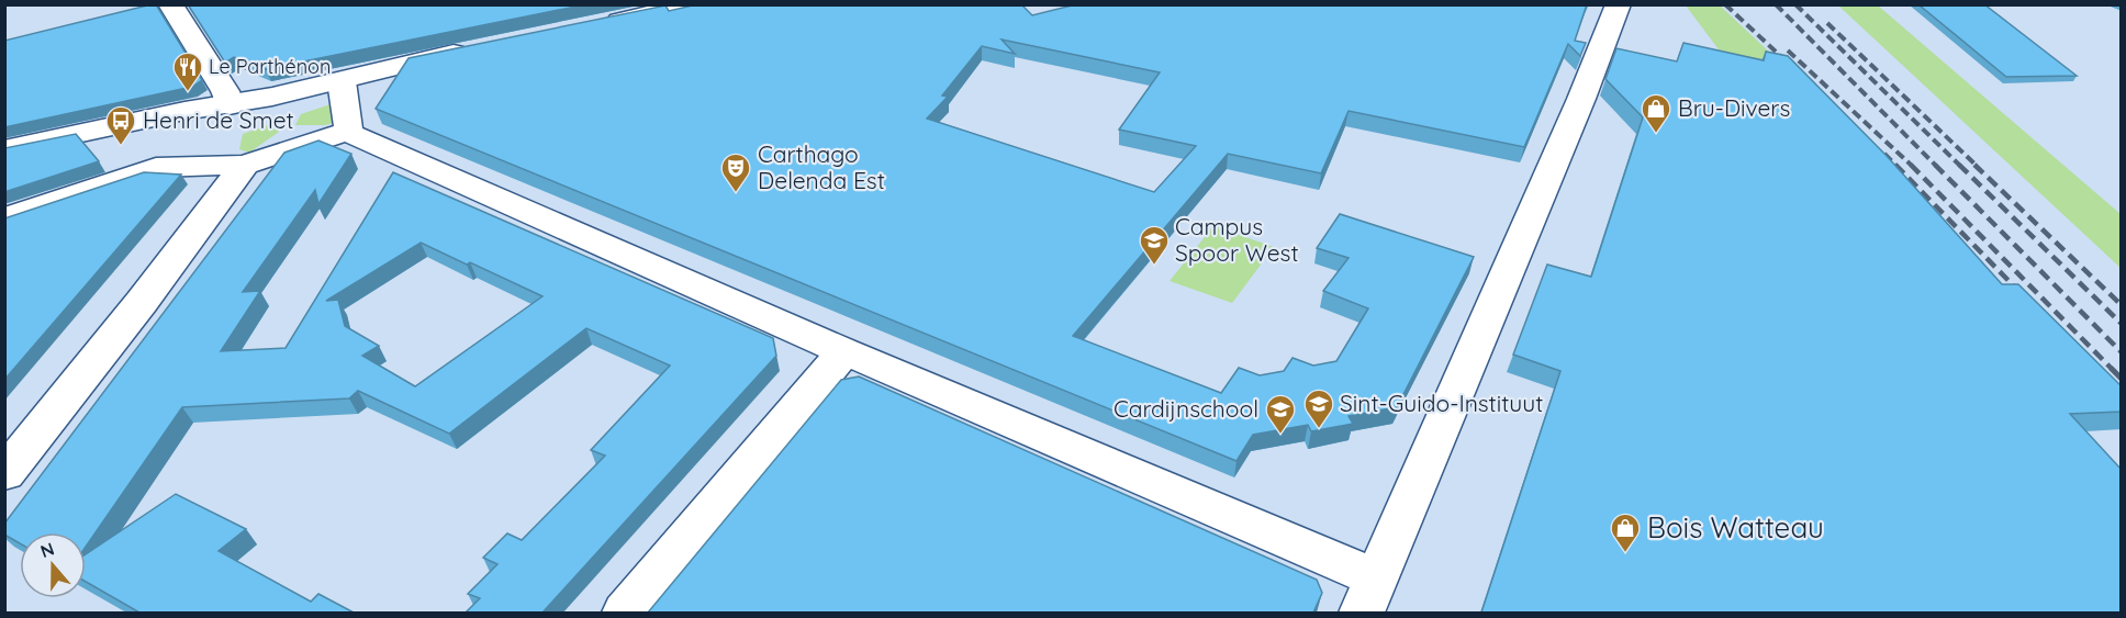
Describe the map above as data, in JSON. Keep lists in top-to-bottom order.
{
  "places": {
    "restaurant": ["Le Parthénon"],
    "shop": ["Bru-Divers", "Bois Watteau"],
    "bus stop": ["Henri de Smet"],
    "theatre": ["Carthago Delenda Est"],
    "school or university": ["Campus Spoor West", "Sint-Guido-Instituut", "Cardijnschool"]
  },
  "north": "top"
}
